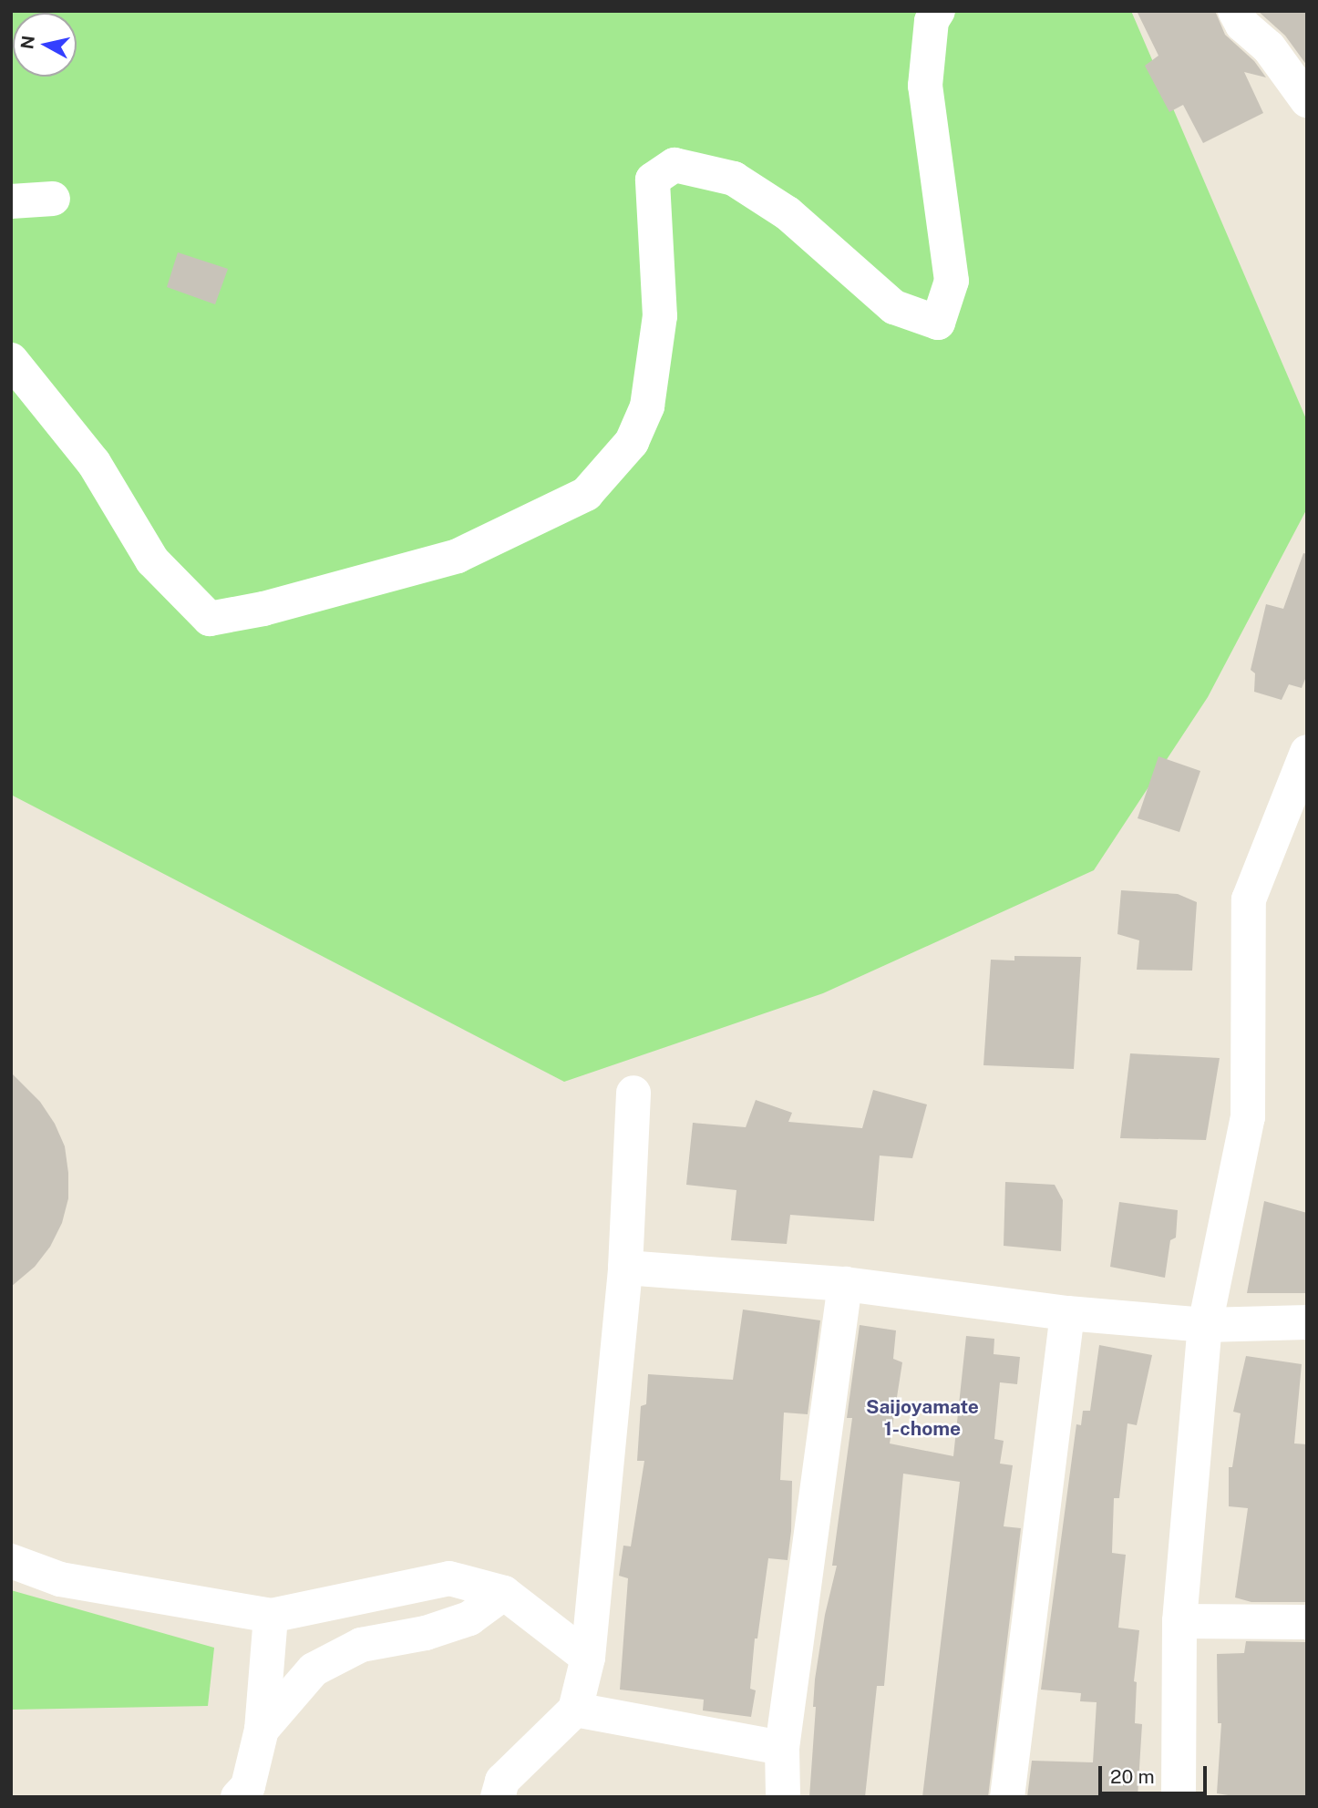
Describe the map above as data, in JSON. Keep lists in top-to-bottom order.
{
  "districts": ["Saijoyamate 1-chome"],
  "scale_bar": "20 m",
  "north": "left"
}
